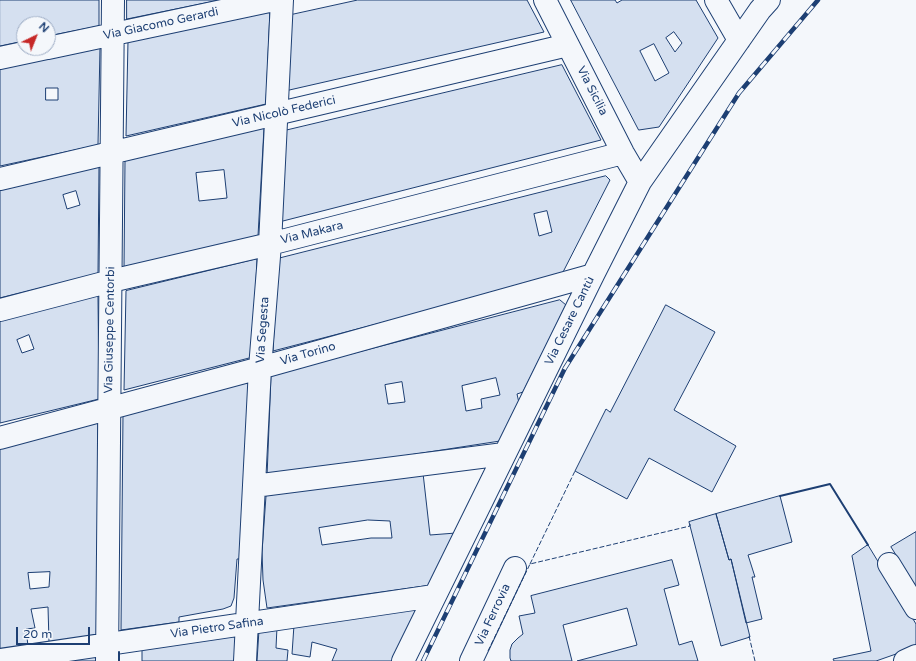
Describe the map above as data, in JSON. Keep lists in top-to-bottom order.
{
  "streets": {
    "street": [
      "Via Giacomo Gerardi",
      "Via Sicilia",
      "Via Nicolò Federici",
      "Via Makara",
      "Via Cesare Cantù",
      "Via Giuseppe Centorbi",
      "Via Segesta",
      "Via Torino",
      "Via Ferrovia",
      "Via Pietro Safina"
    ]
  },
  "crossings": [
    ["Via Giacomo Gerardi", "Via Giuseppe Centorbi"],
    ["Via Sicilia", "Via Nicolò Federici"],
    ["Via Sicilia", "Via Makara"],
    ["Via Sicilia", "Via Cesare Cantù"],
    ["Via Nicolò Federici", "Via Giuseppe Centorbi"],
    ["Via Nicolò Federici", "Via Segesta"],
    ["Via Makara", "Via Giuseppe Centorbi"],
    ["Via Makara", "Via Segesta"],
    ["Via Cesare Cantù", "Via Torino"],
    ["Via Cesare Cantù", "Via Pietro Safina"],
    ["Via Giuseppe Centorbi", "Via Torino"],
    ["Via Giuseppe Centorbi", "Via Pietro Safina"],
    ["Via Segesta", "Via Torino"],
    ["Via Segesta", "Via Pietro Safina"]
  ],
  "scale_bar": "20 m",
  "north": "top right"
}
